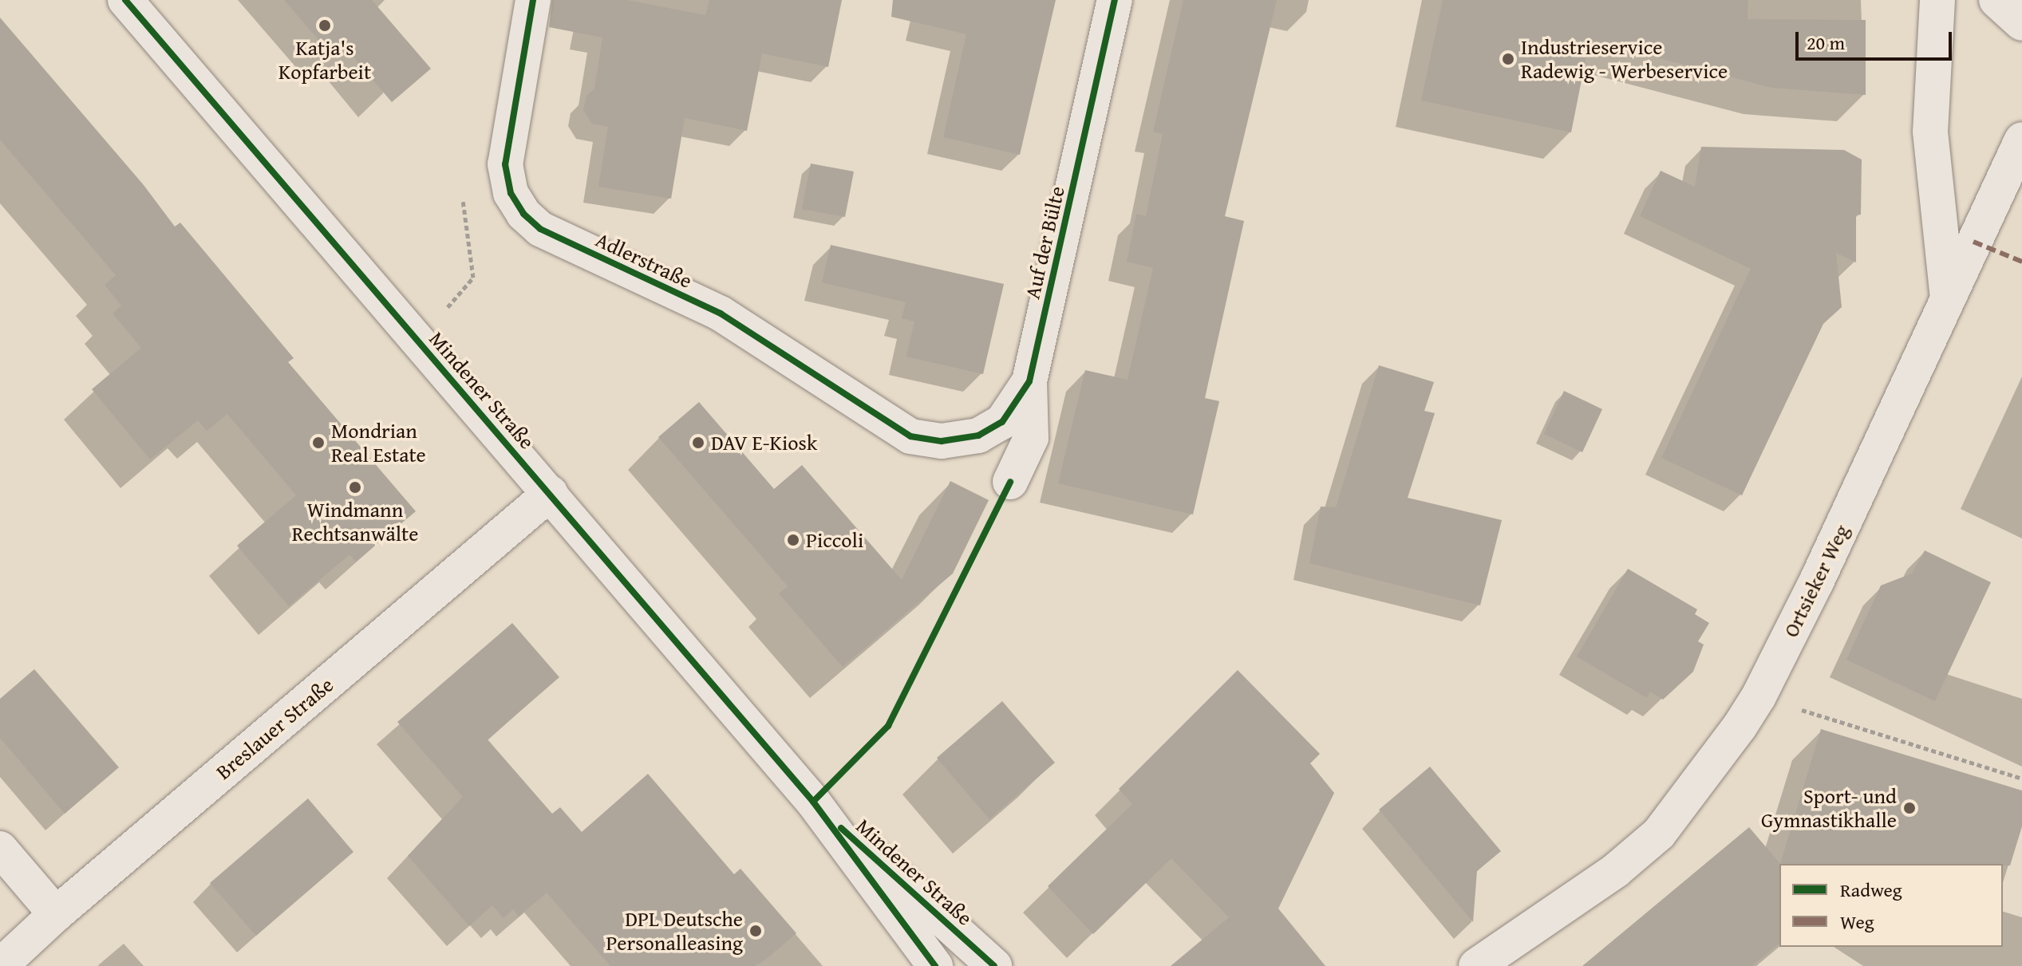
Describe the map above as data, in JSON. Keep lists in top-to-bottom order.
{
  "streets": {
    "street": [
      "Auf der Bülte",
      "Adlerstraße",
      "Mindener Straße",
      "Ortsieker Weg",
      "Breslauer Straße"
    ]
  },
  "crossings": [
    ["Auf der Bülte", "Adlerstraße"],
    ["Mindener Straße", "Breslauer Straße"]
  ],
  "places": [
    "Katja's Kopfarbeit",
    "Industrieservice Radewig - Werbeservice",
    "Mondrian Real Estate",
    "DAV E-Kiosk",
    "Windmann Rechtsanwälte",
    "Piccoli",
    "Sport- und Gymnastikhalle",
    "DPL Deutsche Personalleasing"
  ],
  "legend": ["Radweg", "Weg"],
  "scale_bar": "20 m"
}
